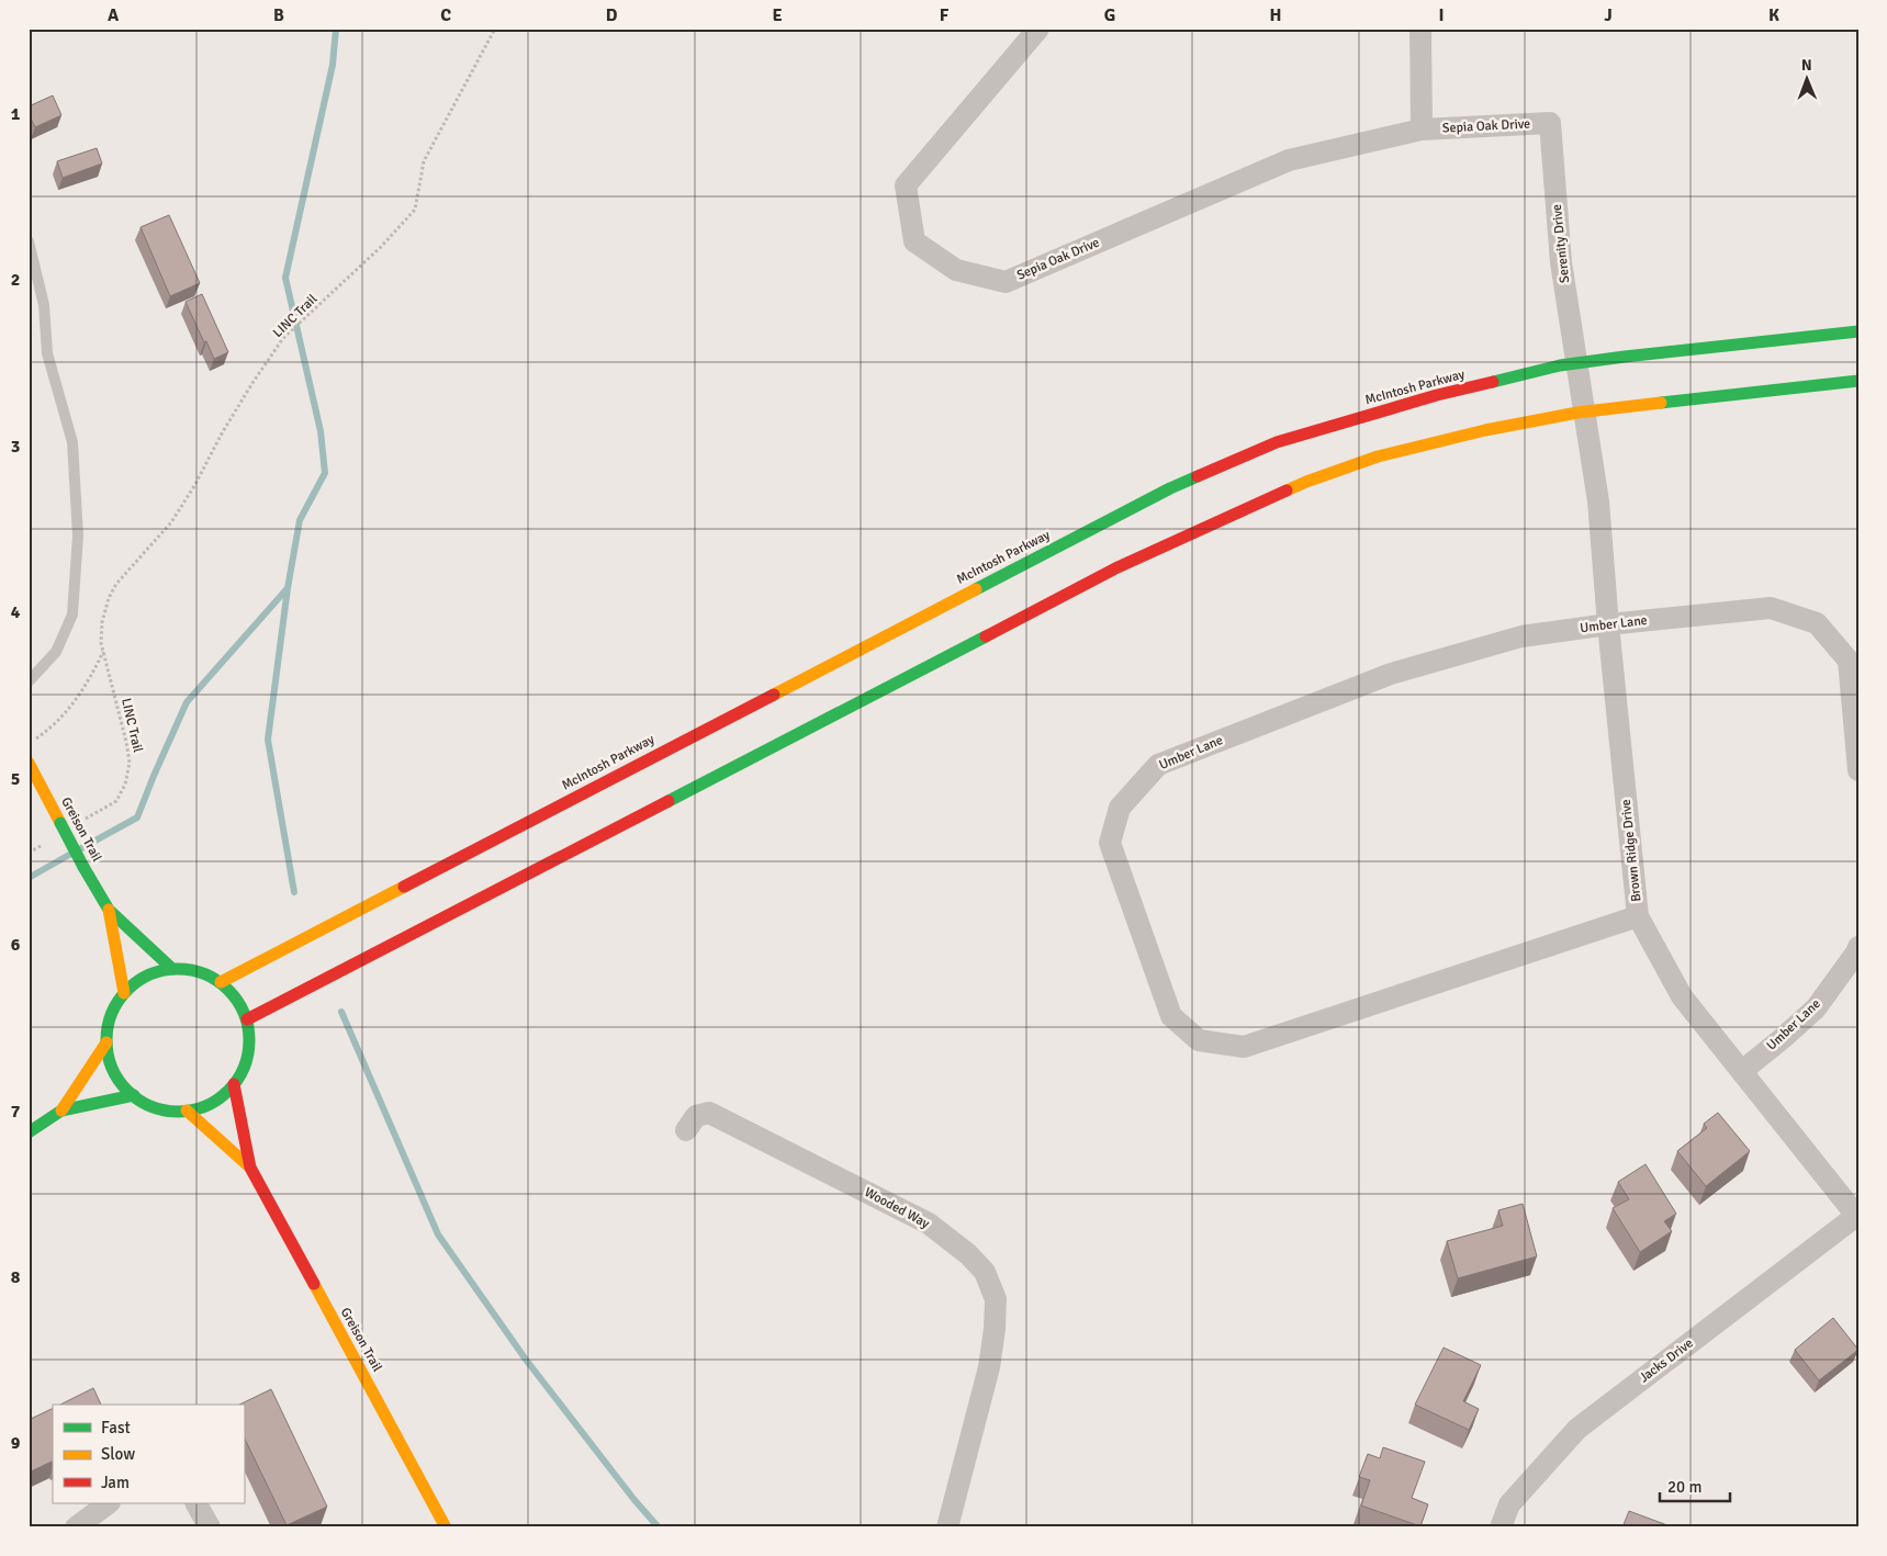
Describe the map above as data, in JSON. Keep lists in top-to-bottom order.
{
  "streets": {
    "street": [
      "Sepia Oak Drive",
      "Serenity Drive",
      "McIntosh Parkway",
      "Umber Lane",
      "Greison Trail",
      "Brown Ridge Drive",
      "Wooded Way",
      "Jacks Drive"
    ],
    "path": ["LINC Trail"]
  },
  "crossings": [
    ["Sepia Oak Drive", "Serenity Drive"],
    ["Serenity Drive", "McIntosh Parkway"],
    ["Serenity Drive", "Brown Ridge Drive"],
    ["McIntosh Parkway", "Greison Trail"],
    ["Umber Lane", "Brown Ridge Drive"],
    ["Brown Ridge Drive", "Jacks Drive"]
  ],
  "legend": ["Fast", "Slow", "Jam"],
  "scale_bar": "20 m",
  "north": "top",
  "grid": {
    "columns": [
      "A",
      "B",
      "C",
      "D",
      "E",
      "F",
      "G",
      "H",
      "I",
      "J",
      "K"
    ],
    "rows": [
      "1",
      "2",
      "3",
      "4",
      "5",
      "6",
      "7",
      "8",
      "9"
    ]
  }
}
